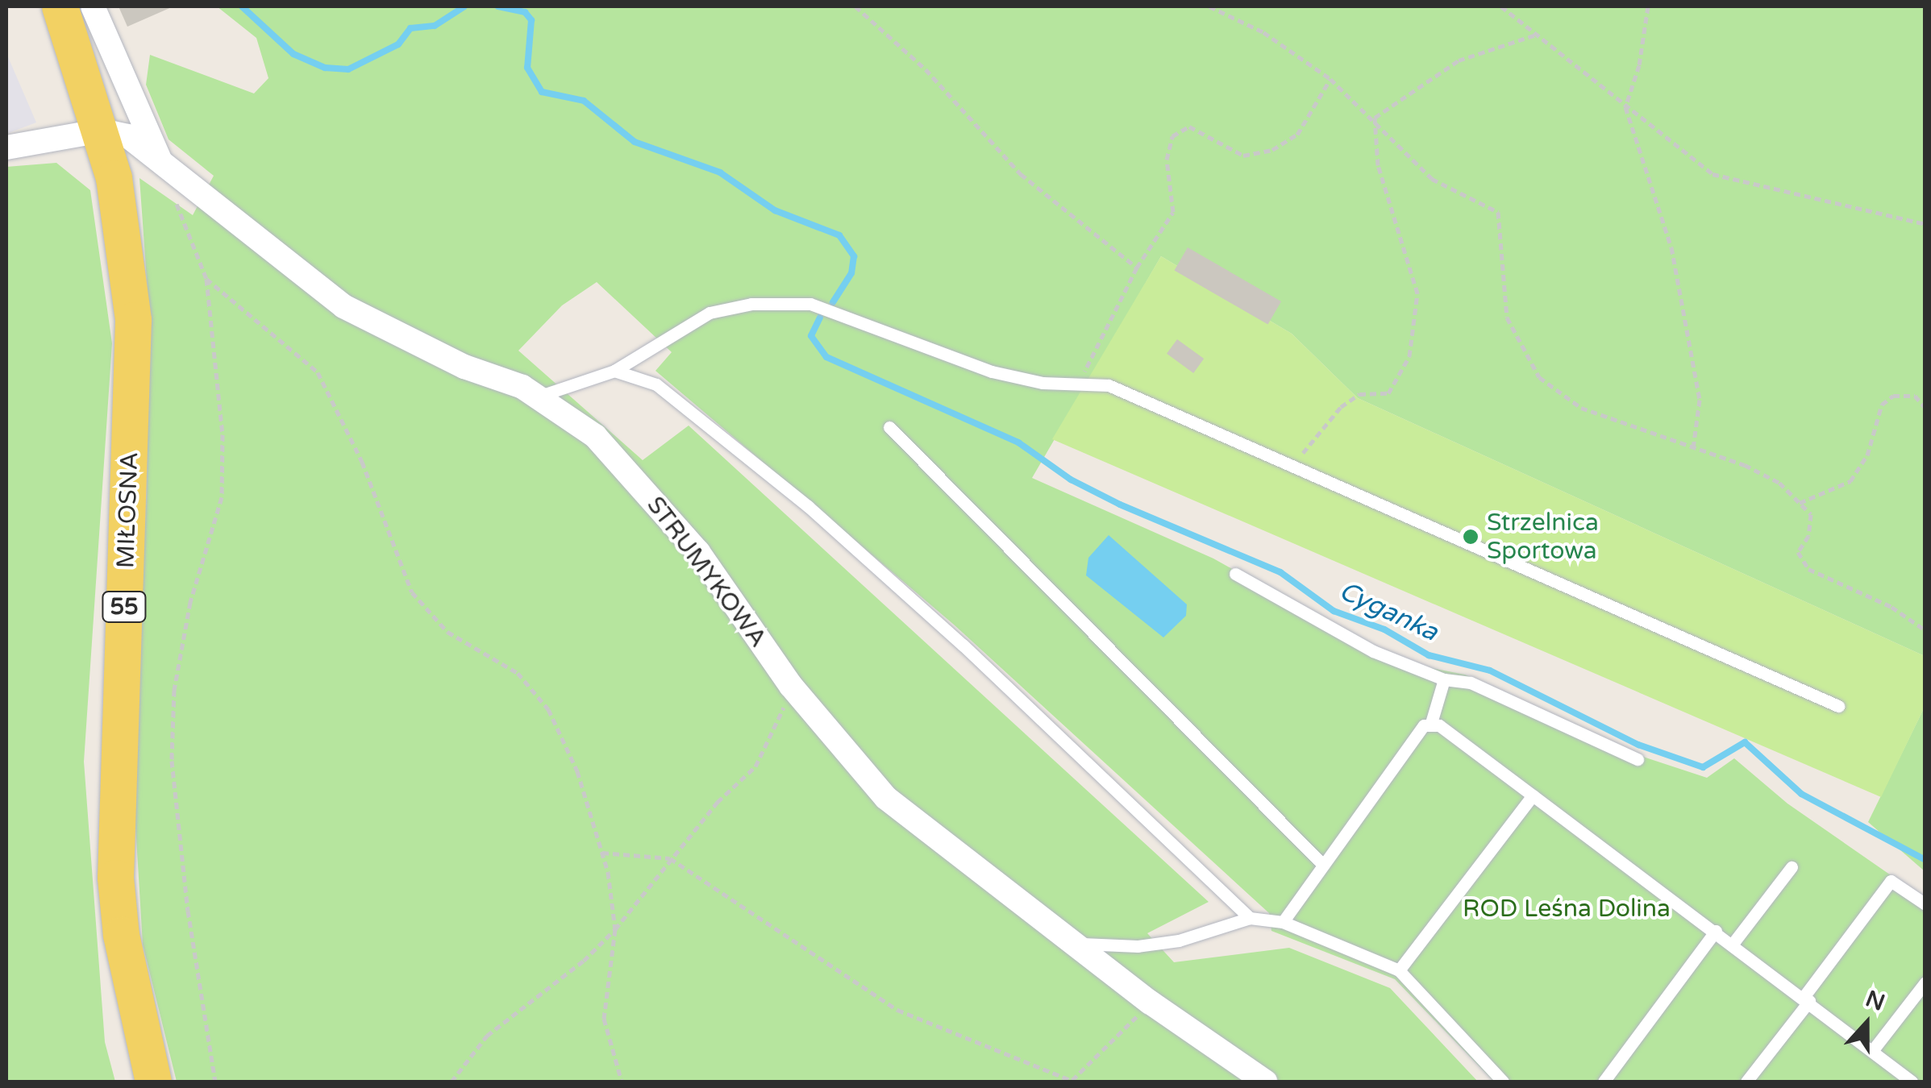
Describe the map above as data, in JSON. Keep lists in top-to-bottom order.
{
  "streets": {
    "main road": ["MIŁOSNA", "55"],
    "street": ["STRUMYKOWA"]
  },
  "crossings": [
    ["MIŁOSNA", "STRUMYKOWA"],
    ["MIŁOSNA", "55"],
    ["STRUMYKOWA", "55"]
  ],
  "water": ["Cyganka"],
  "parks": ["ROD Leśna Dolina"],
  "places": ["Strzelnica Sportowa"],
  "north": "top"
}
